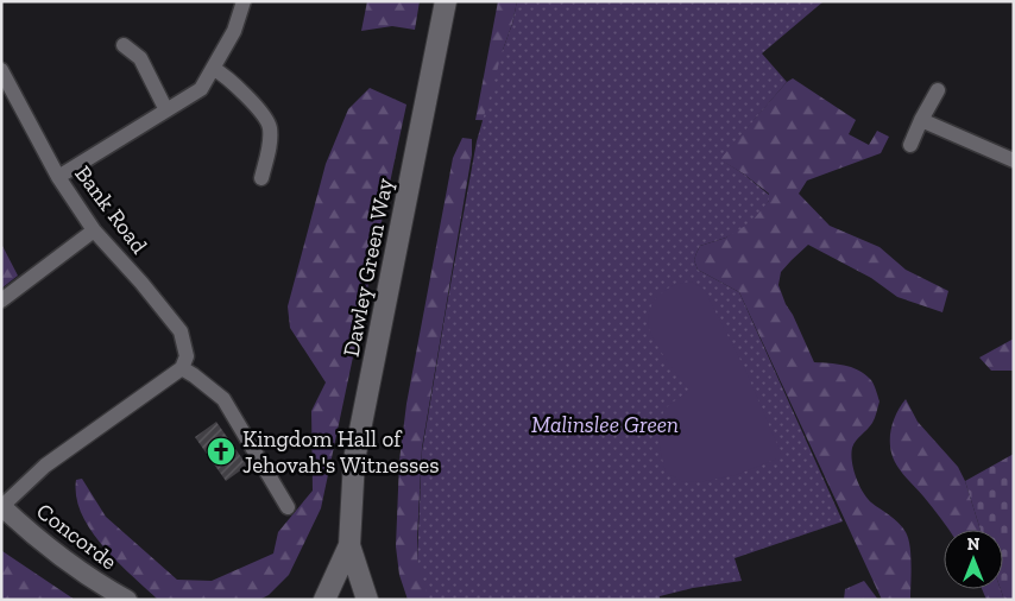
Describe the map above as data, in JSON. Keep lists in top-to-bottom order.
{
  "streets": {
    "main road": ["Dawley Green Way"],
    "street": ["Bank Road", "Concorde"]
  },
  "parks": ["Malinslee Green"],
  "places": {
    "church": ["Kingdom Hall of Jehovah's Witnesses"]
  },
  "north": "top"
}
